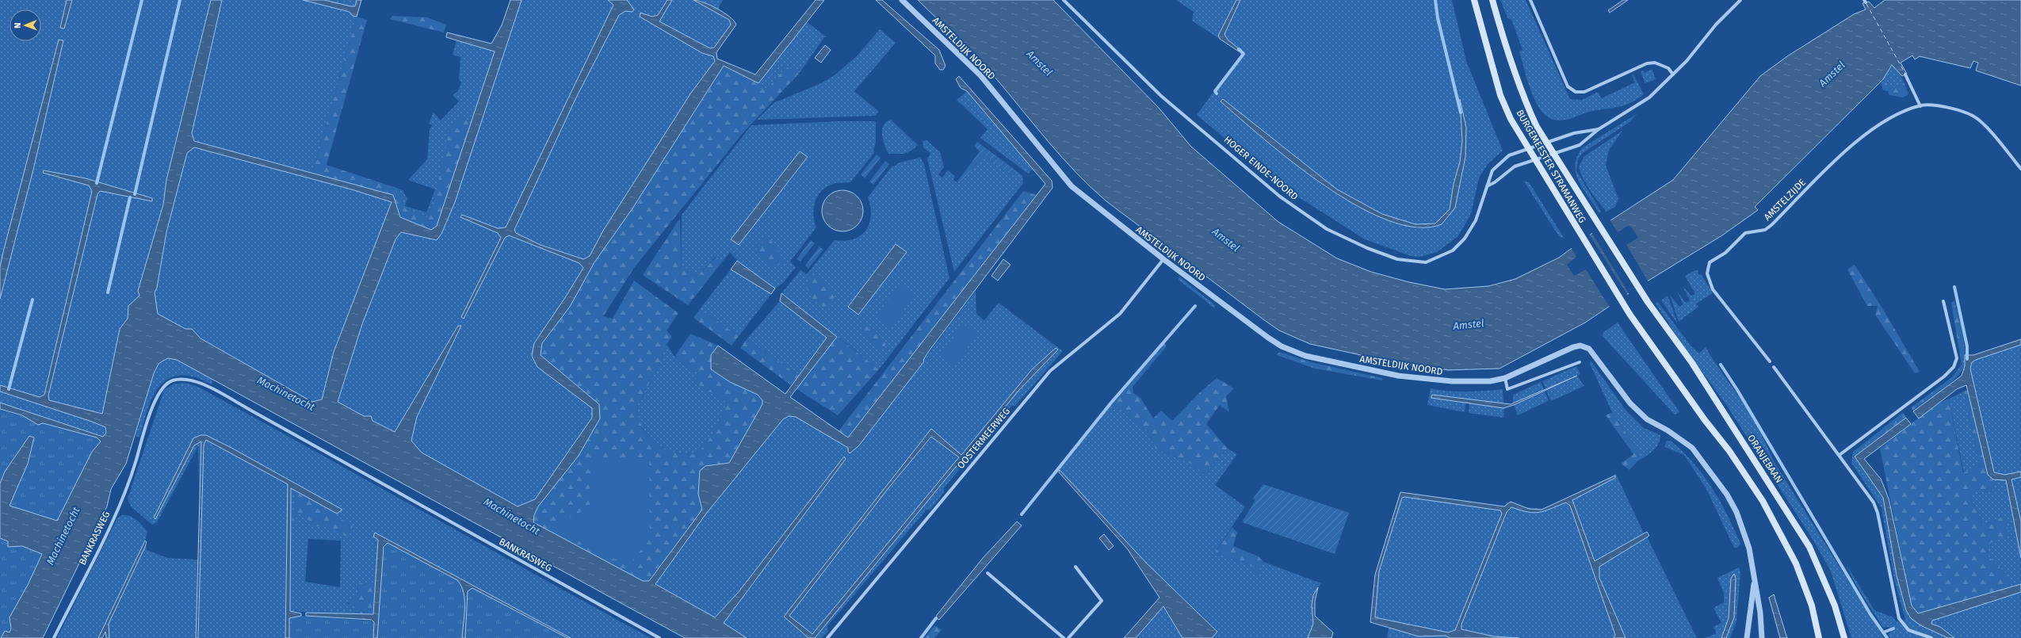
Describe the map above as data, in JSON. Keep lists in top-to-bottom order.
{
  "streets": {
    "main road": ["BURGEMEESTER STRAMANWEG", "ORANJEBAAN"],
    "street": [
      "AMSTELDIJK NOORD",
      "HOGER EINDE-NOORD",
      "AMSTELZIJDE",
      "OOSTERMEERWEG",
      "BANKRASWEG"
    ]
  },
  "crossings": [
    ["AMSTELDIJK NOORD", "OOSTERMEERWEG"],
    ["BURGEMEESTER STRAMANWEG", "HOGER EINDE-NOORD"],
    ["BURGEMEESTER STRAMANWEG", "ORANJEBAAN"]
  ],
  "water": ["Amstel", "Machinetocht"],
  "north": "left"
}
